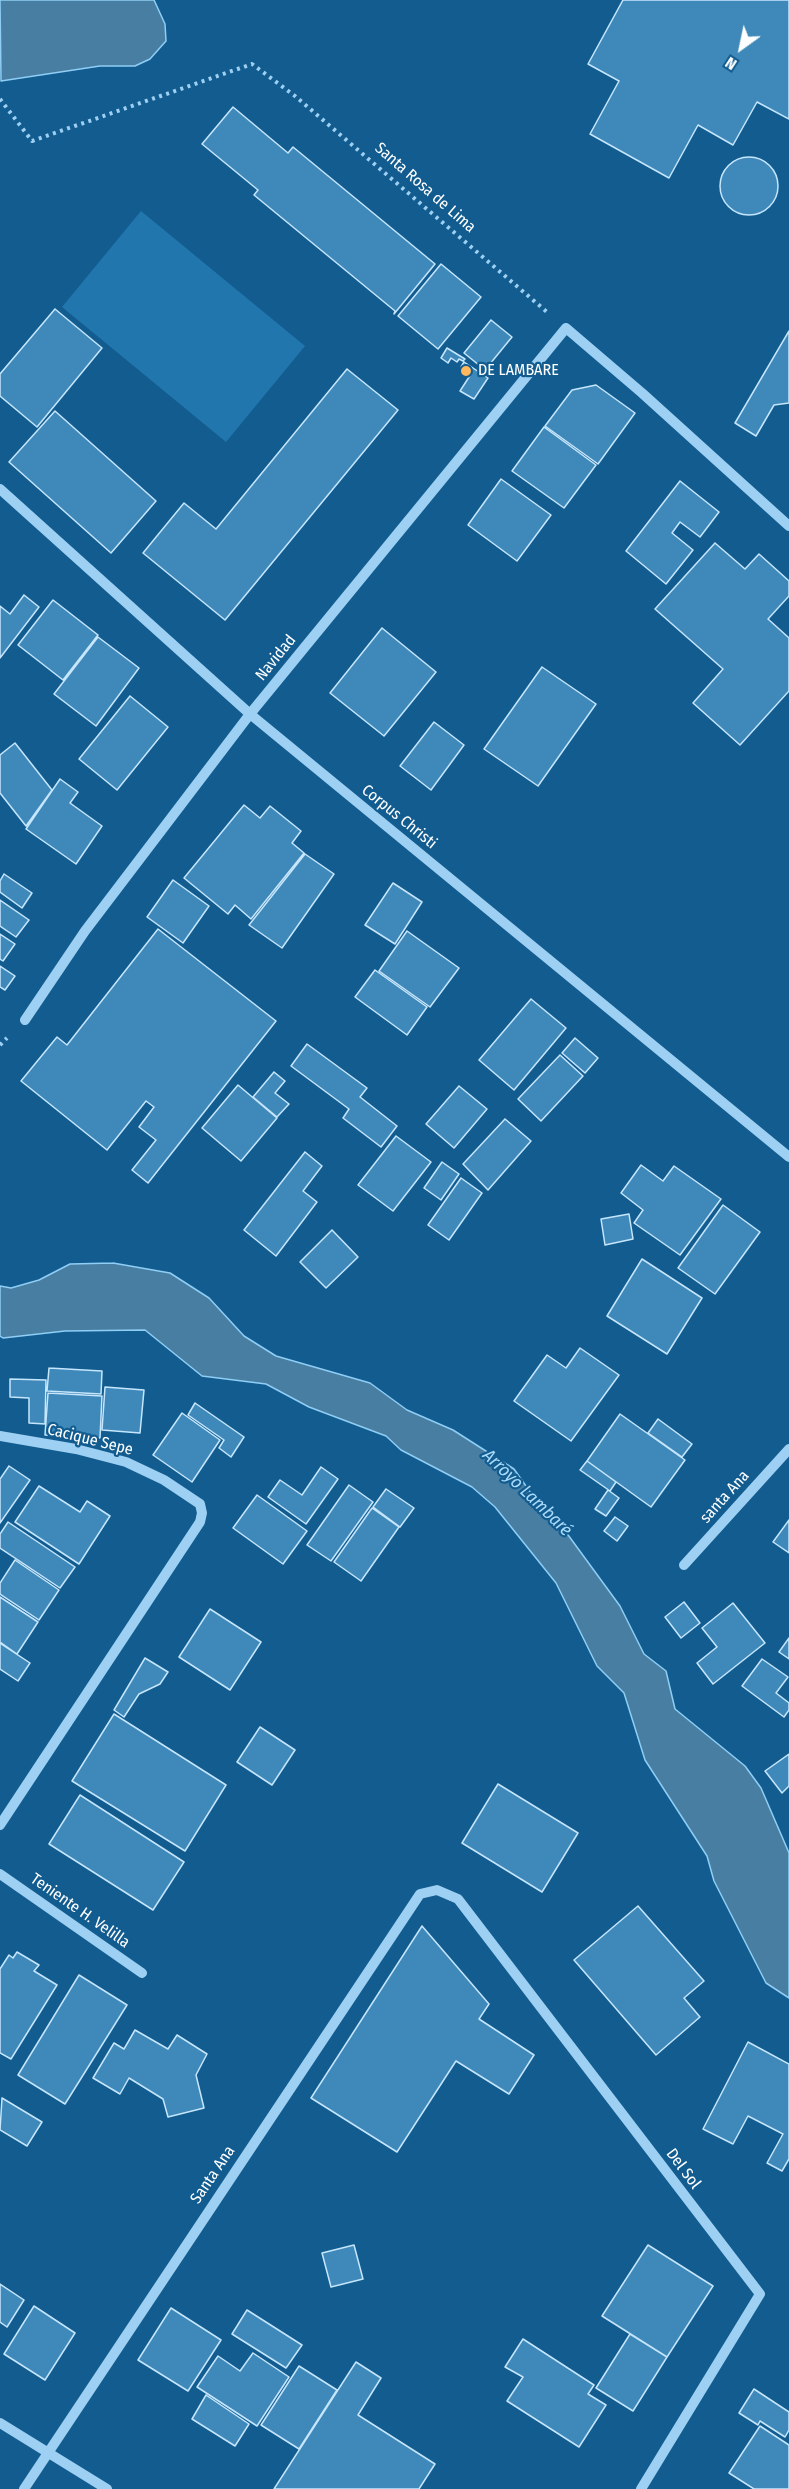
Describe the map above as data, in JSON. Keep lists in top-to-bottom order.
{
  "streets": {
    "street": [
      "Navidad",
      "Corpus Christi",
      "Cacique Sepe",
      "santa Ana",
      "Teniente H. Velilla",
      "Del Sol",
      "Santa Ana"
    ],
    "path": ["Santa Rosa de Lima"]
  },
  "crossings": [
    ["Santa Rosa de Lima", "Navidad"],
    ["Navidad", "Corpus Christi"],
    ["Del Sol", "Santa Ana"]
  ],
  "water": ["Arroyo Lambaré"],
  "places": ["DE LAMBARE"],
  "north": "bottom left"
}
